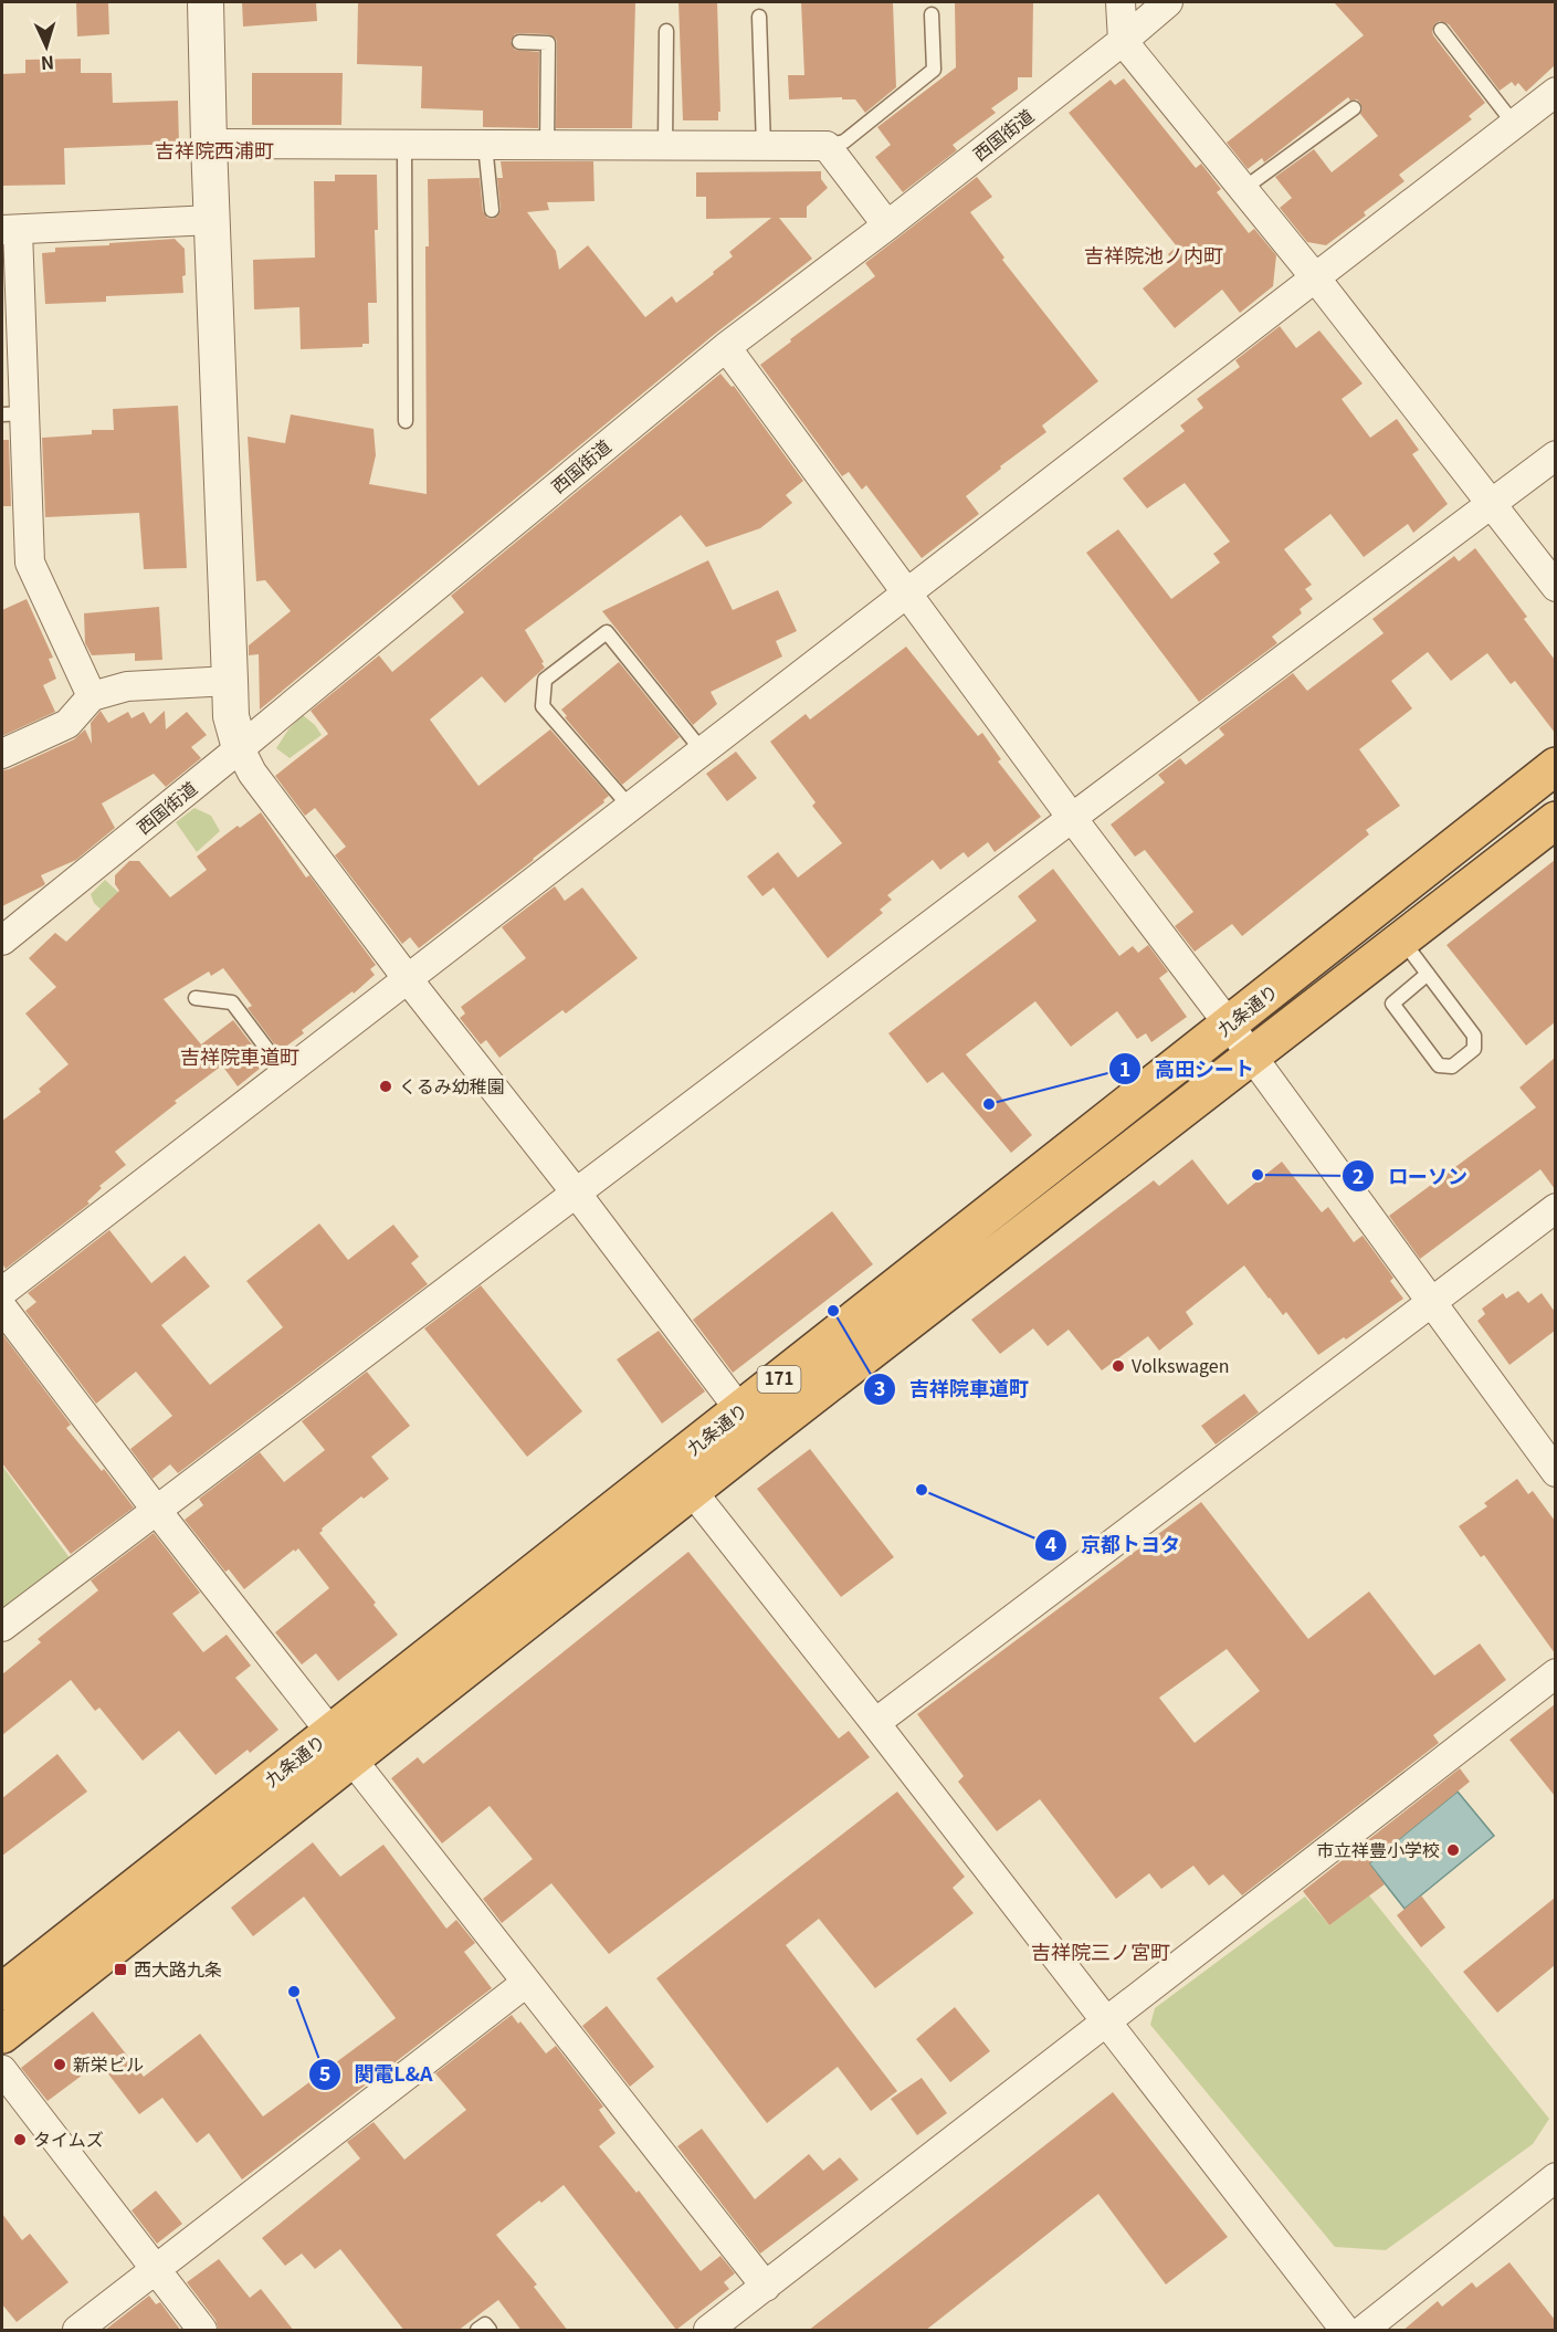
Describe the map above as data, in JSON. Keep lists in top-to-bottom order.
{
  "streets": {
    "highway": ["九条通り", "171"],
    "street": ["西国街道"]
  },
  "districts": [
    "吉祥院西浦町",
    "吉祥院池ノ内町",
    "吉祥院車道町",
    "吉祥院三ノ宮町"
  ],
  "places": {
    "other": [
      "くるみ幼稚園",
      "高田シート",
      "ローソン",
      "吉祥院車道町",
      "Volkswagen",
      "京都トヨタ",
      "市立祥豊小学校",
      "関電L&A",
      "新栄ビル",
      "タイムズ"
    ],
    "transit": ["西大路九条"]
  },
  "north": "bottom"
}
